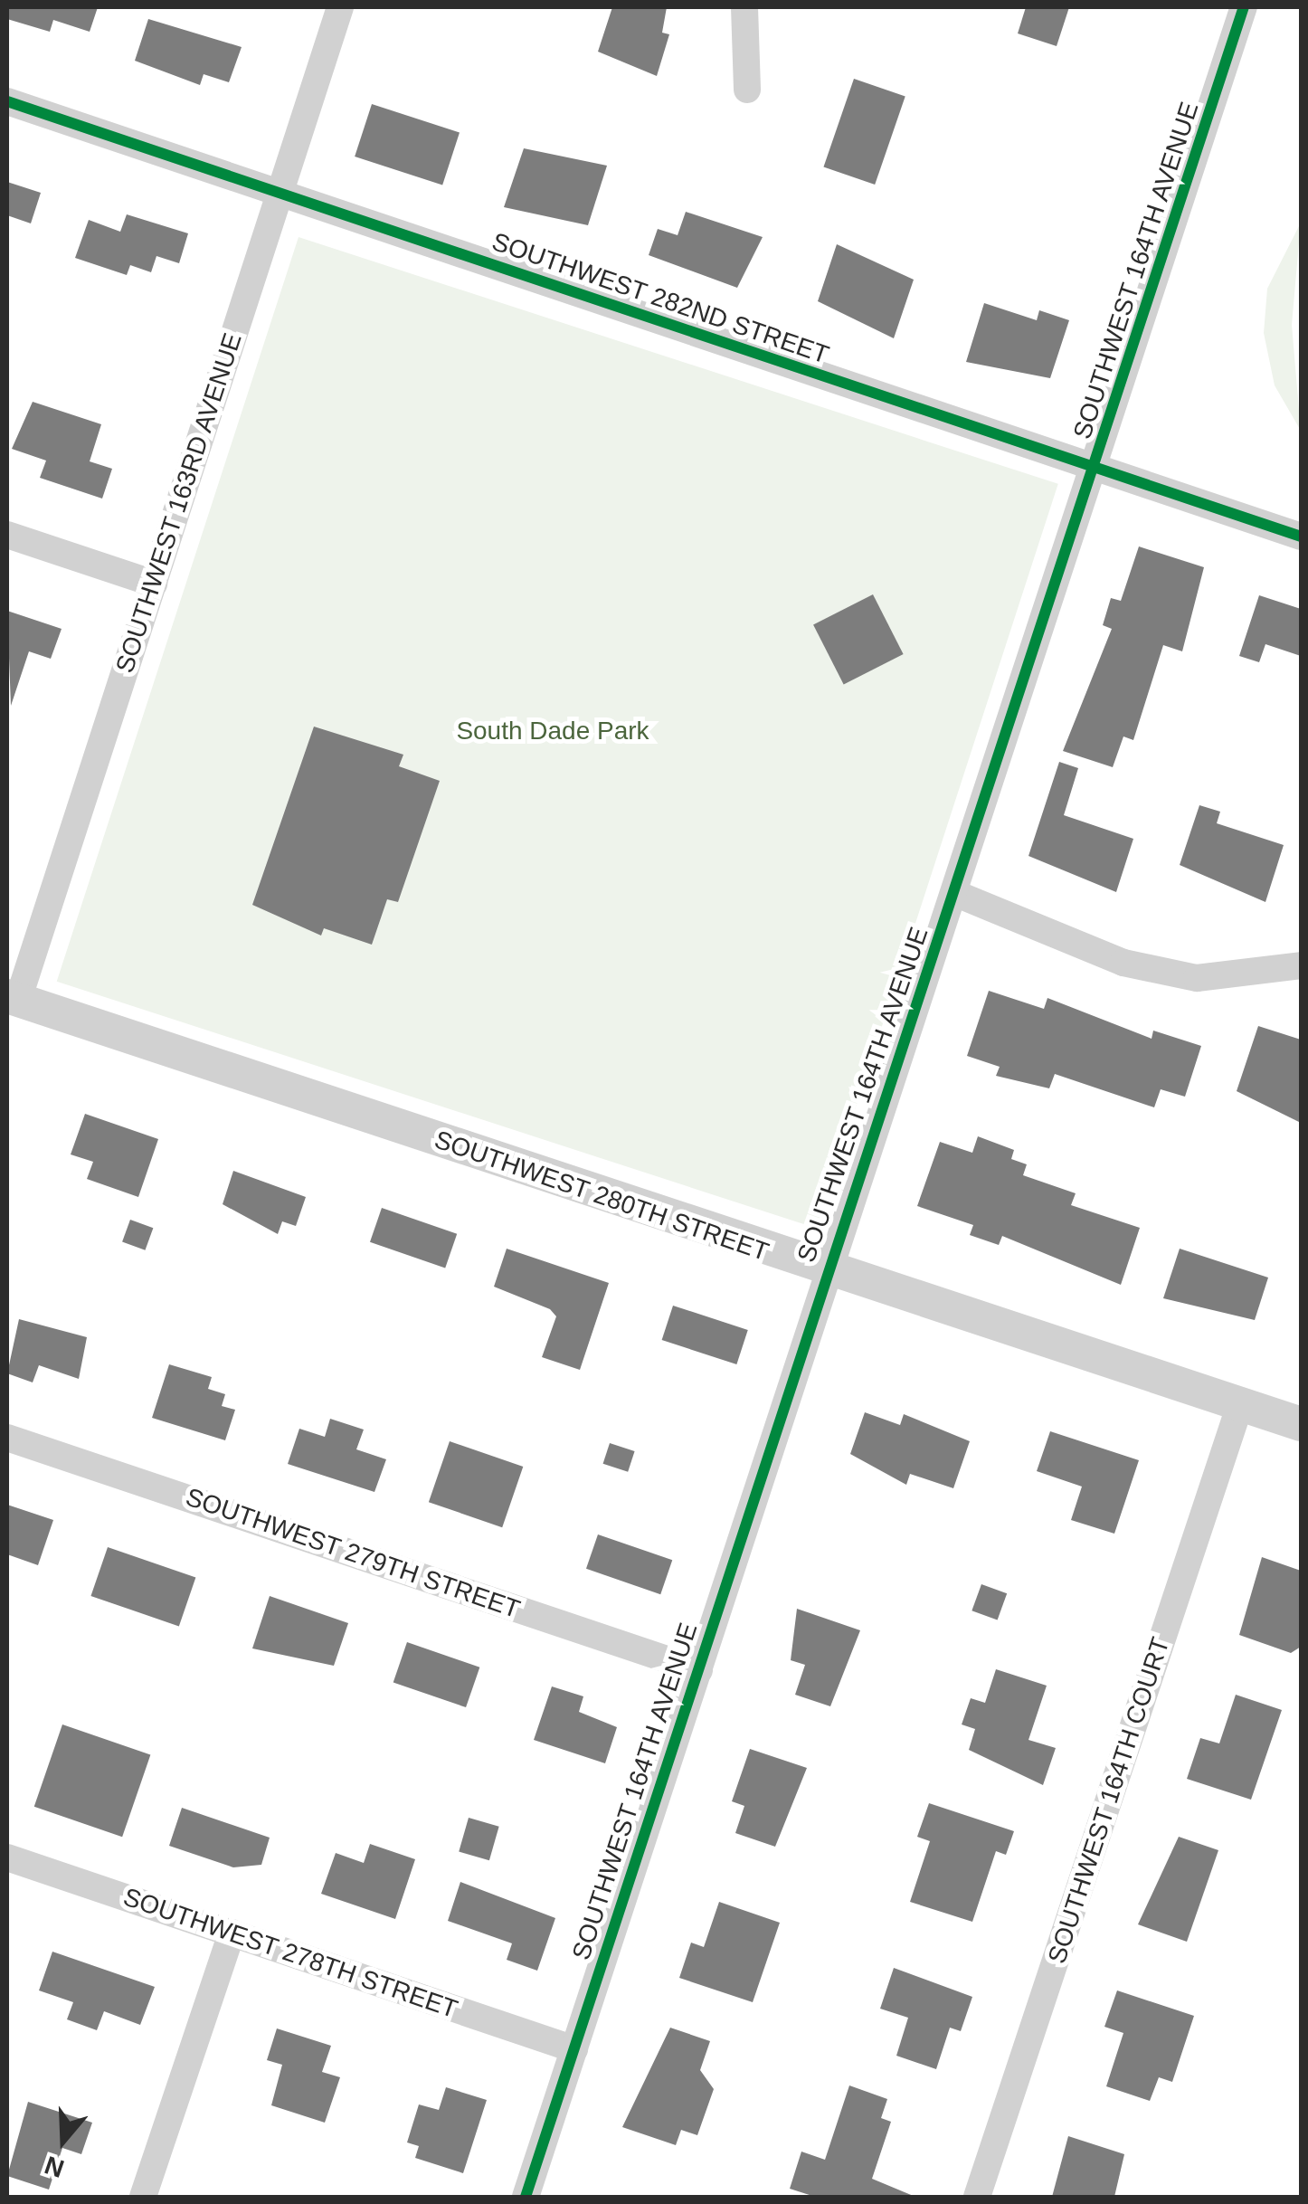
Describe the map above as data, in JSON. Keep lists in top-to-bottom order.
{
  "streets": {
    "street": [
      "SOUTHWEST 164TH AVENUE",
      "SOUTHWEST 282ND STREET",
      "SOUTHWEST 163RD AVENUE",
      "SOUTHWEST 280TH STREET",
      "SOUTHWEST 279TH STREET",
      "SOUTHWEST 164TH COURT",
      "SOUTHWEST 278TH STREET"
    ]
  },
  "crossings": [
    ["SOUTHWEST 164TH AVENUE", "SOUTHWEST 282ND STREET"],
    ["SOUTHWEST 164TH AVENUE", "SOUTHWEST 280TH STREET"],
    ["SOUTHWEST 164TH AVENUE", "SOUTHWEST 279TH STREET"],
    ["SOUTHWEST 164TH AVENUE", "SOUTHWEST 278TH STREET"],
    ["SOUTHWEST 282ND STREET", "SOUTHWEST 163RD AVENUE"],
    ["SOUTHWEST 163RD AVENUE", "SOUTHWEST 280TH STREET"],
    ["SOUTHWEST 280TH STREET", "SOUTHWEST 164TH COURT"]
  ],
  "parks": ["South Dade Park"],
  "north": "bottom"
}
